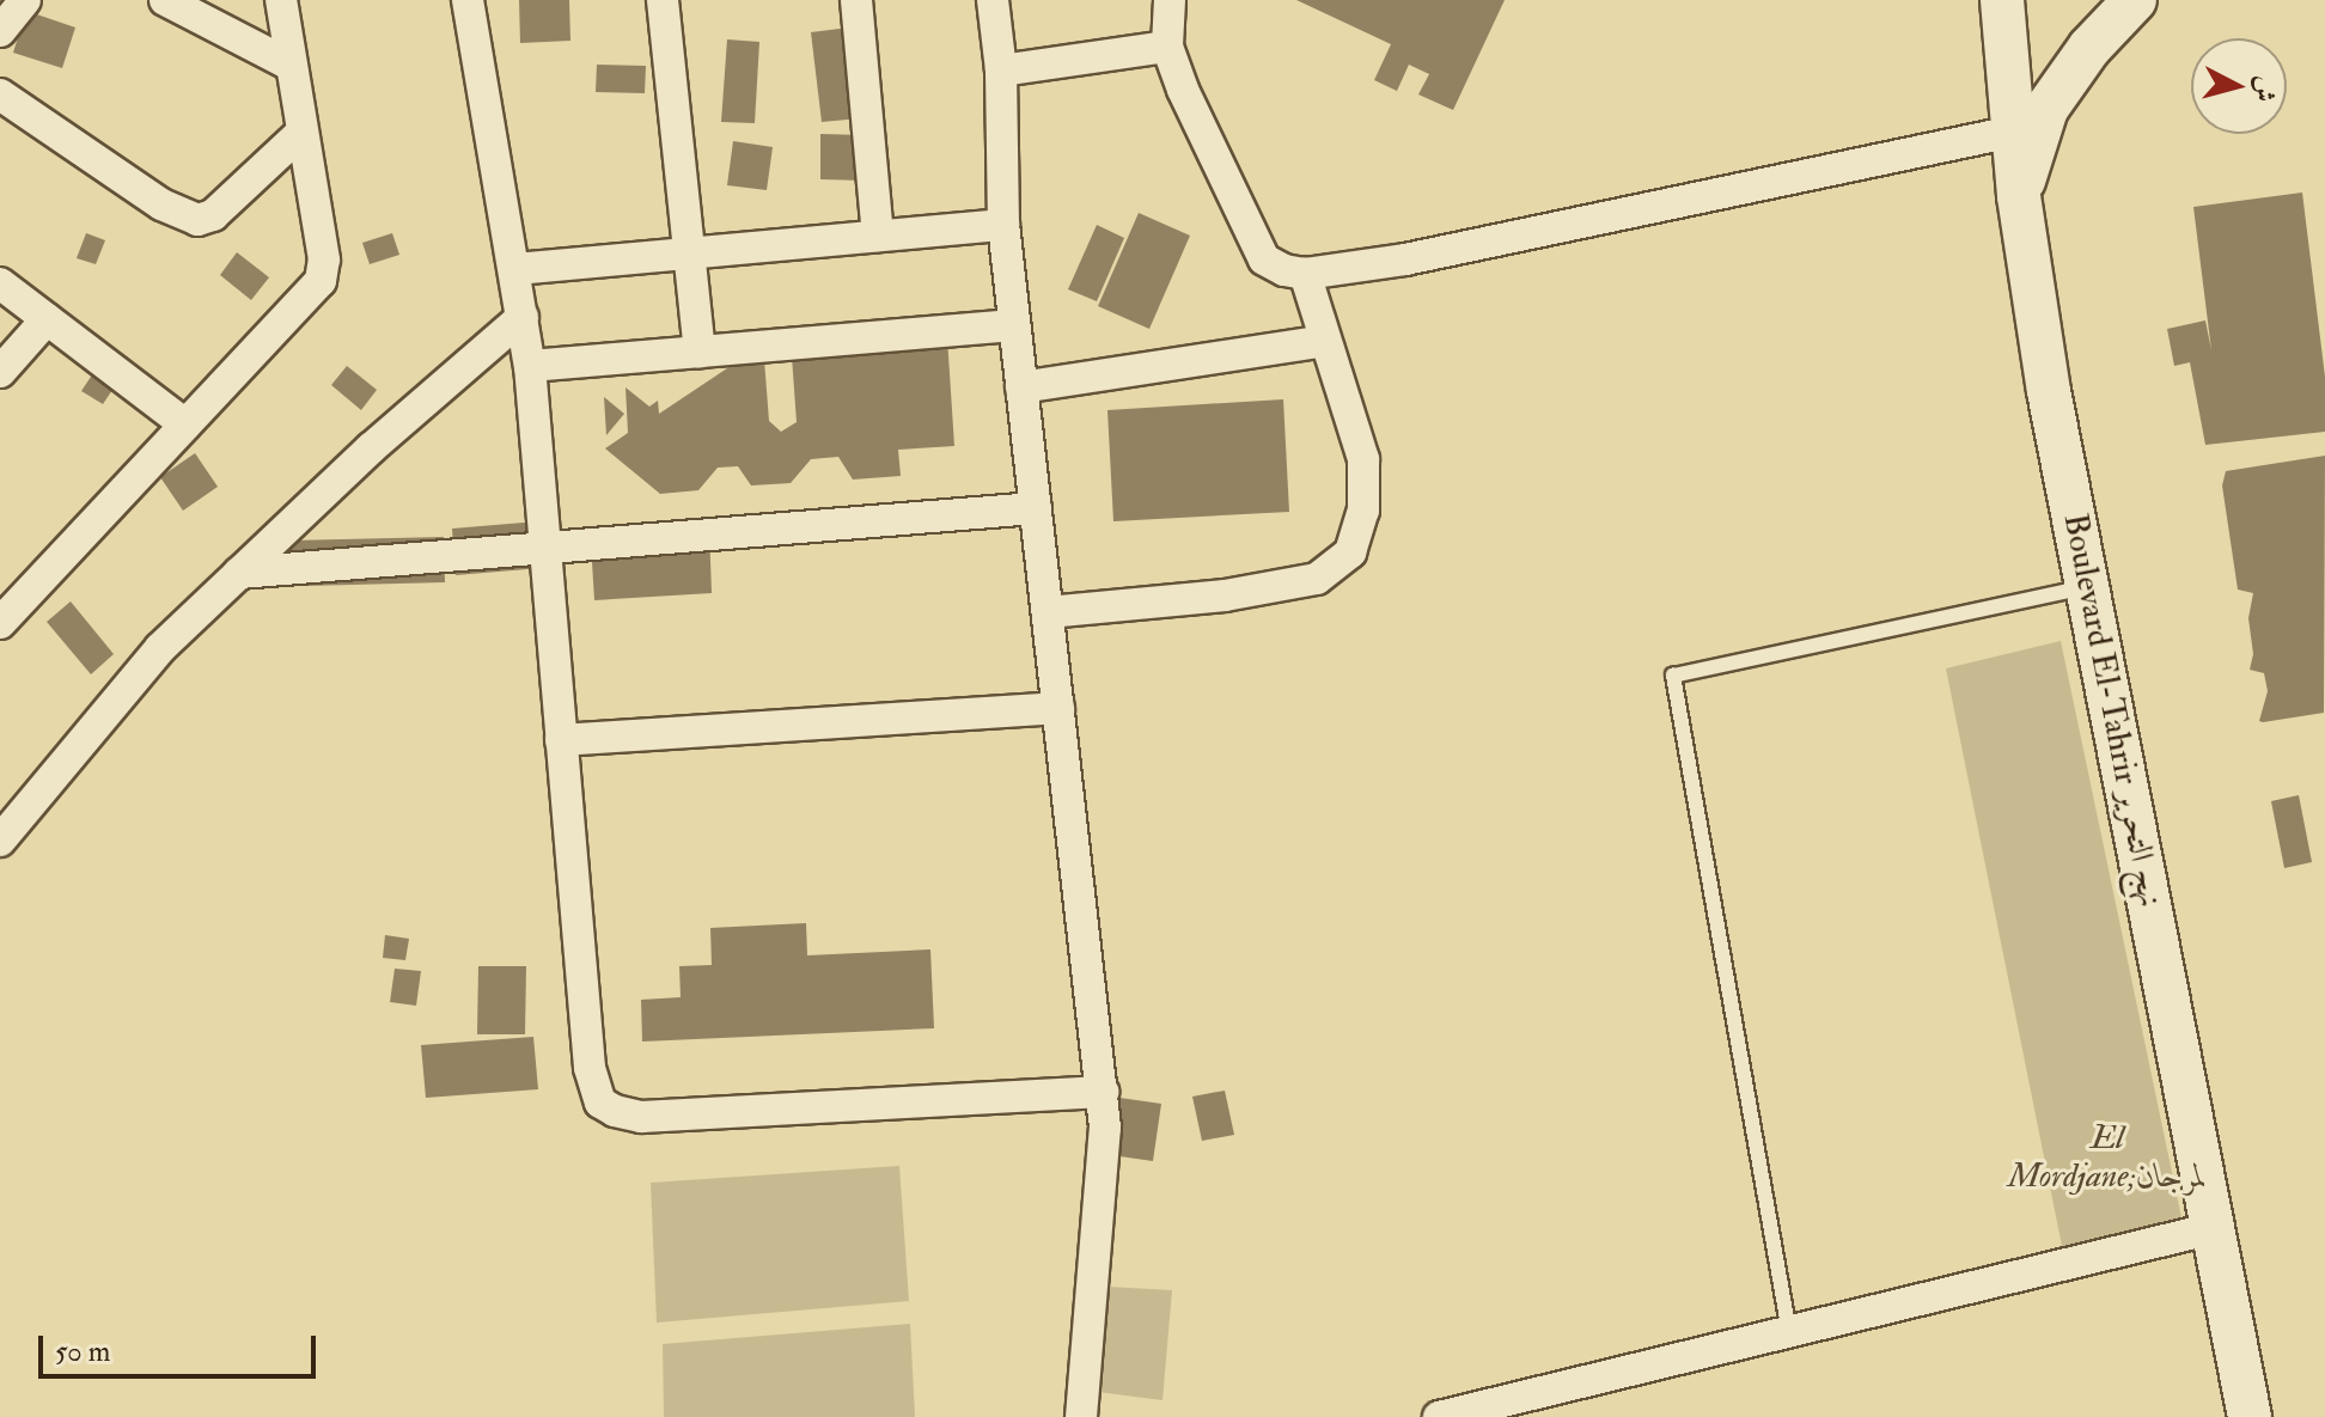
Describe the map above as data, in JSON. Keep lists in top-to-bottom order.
{
  "streets": {
    "main road": ["Boulevard El-Tahrir نهج التحرير"]
  },
  "parks": ["El Mordjane;لمرجان"],
  "scale_bar": "50 m",
  "north": "right"
}
